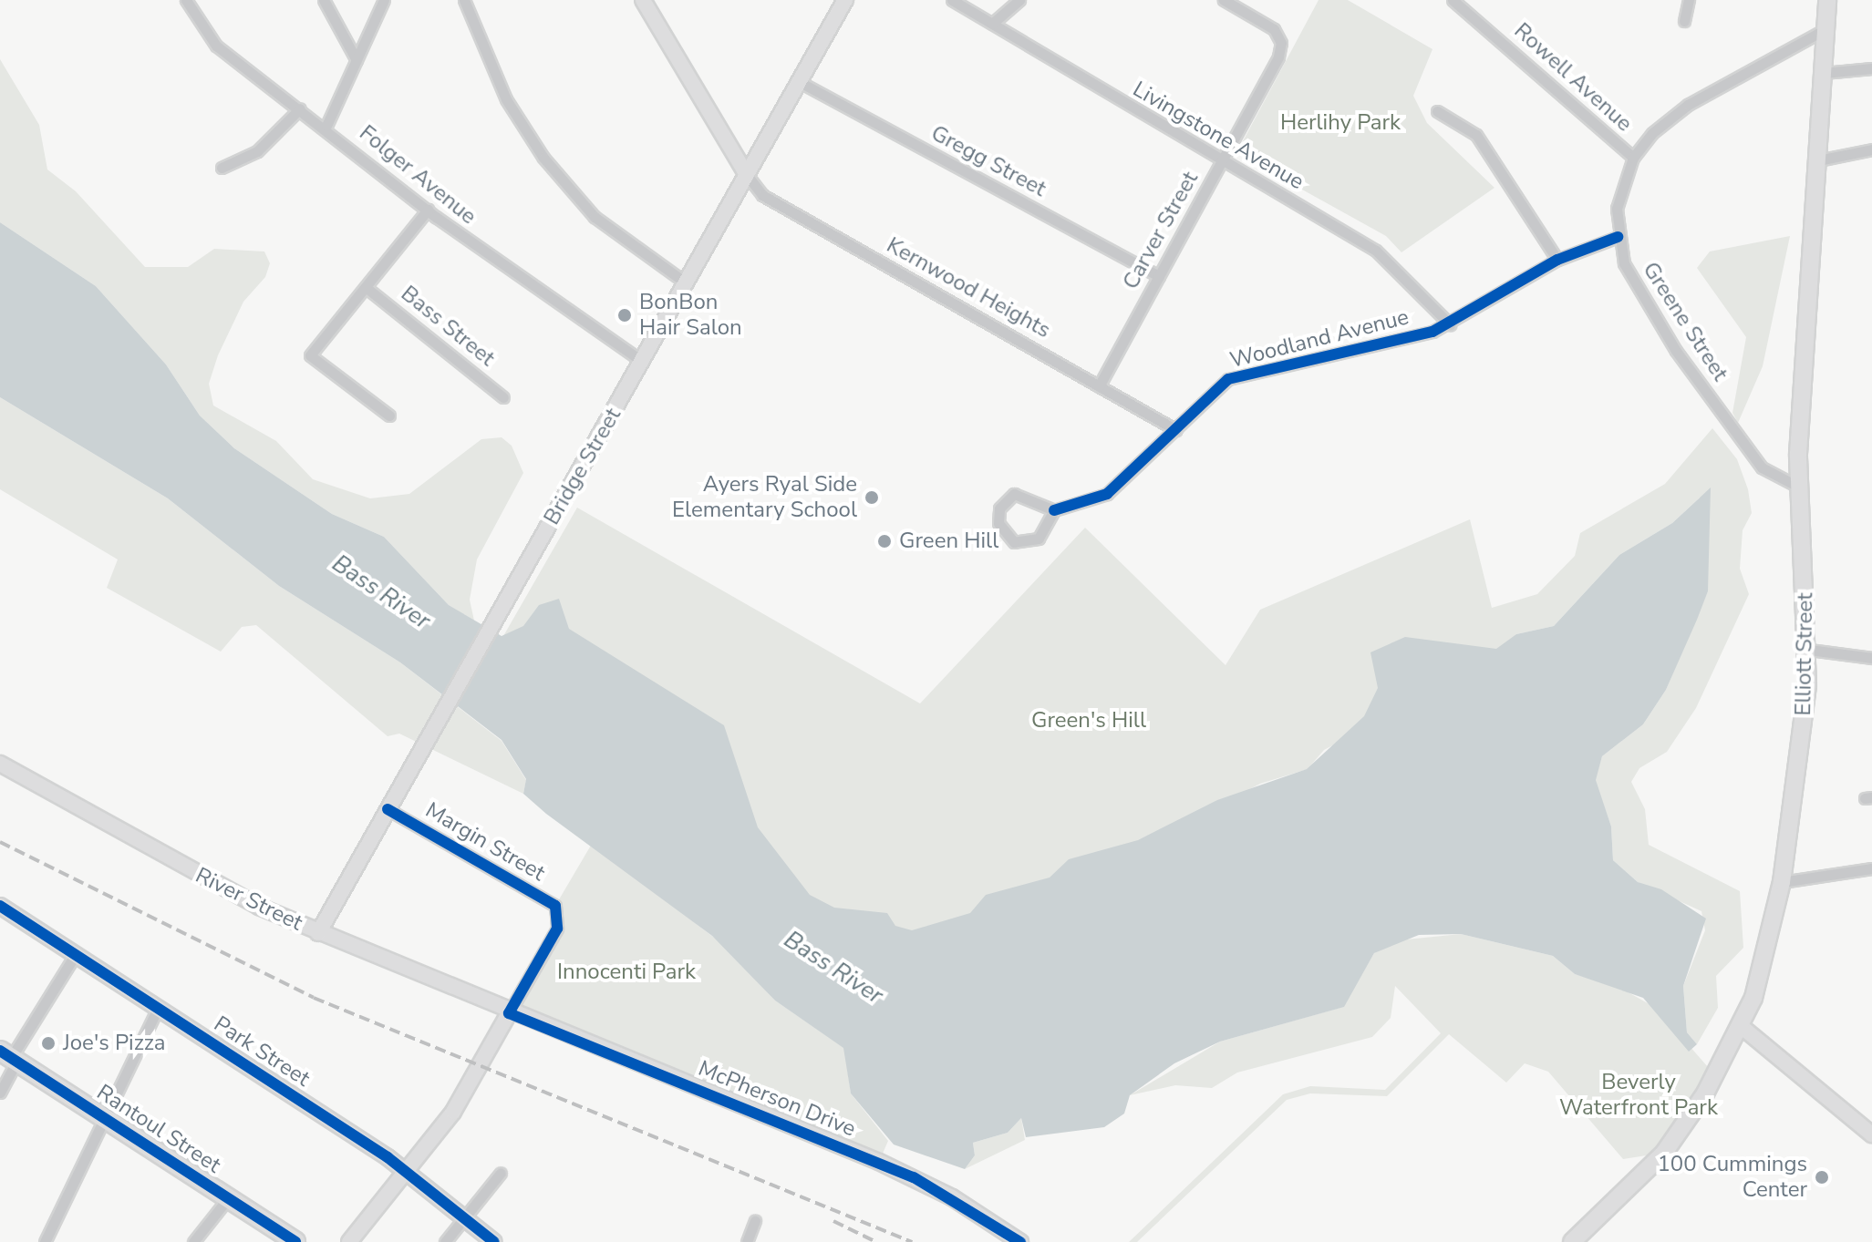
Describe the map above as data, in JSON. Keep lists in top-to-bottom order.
{
  "streets": {
    "highway": ["Rantoul Street"],
    "main road": [
      "Bridge Street",
      "Elliott Street",
      "River Street",
      "Park Street",
      "McPherson Drive"
    ],
    "street": [
      "Rowell Avenue",
      "Livingstone Avenue",
      "Gregg Street",
      "Folger Avenue",
      "Carver Street",
      "Kernwood Heights",
      "Greene Street",
      "Bass Street",
      "Woodland Avenue",
      "Margin Street"
    ]
  },
  "crossings": [
    ["Rowell Avenue", "Greene Street"],
    ["Livingstone Avenue", "Carver Street"],
    ["Livingstone Avenue", "Woodland Avenue"],
    ["Gregg Street", "Carver Street"],
    ["Gregg Street", "Bridge Street"],
    ["Folger Avenue", "Bridge Street"],
    ["Carver Street", "Kernwood Heights"],
    ["Kernwood Heights", "Woodland Avenue"],
    ["Kernwood Heights", "Bridge Street"],
    ["Greene Street", "Woodland Avenue"],
    ["Greene Street", "Elliott Street"],
    ["Bridge Street", "Margin Street"],
    ["Bridge Street", "River Street"],
    ["Margin Street", "River Street"],
    ["Margin Street", "McPherson Drive"],
    ["River Street", "McPherson Drive"]
  ],
  "water": ["Bass River"],
  "parks": [
    "Herlihy Park",
    "Green's Hill",
    "Innocenti Park",
    "Beverly Waterfront Park"
  ],
  "places": [
    "BonBon Hair Salon",
    "Ayers Ryal Side Elementary School",
    "Green Hill",
    "Joe's Pizza",
    "100 Cummings Center"
  ]
}
